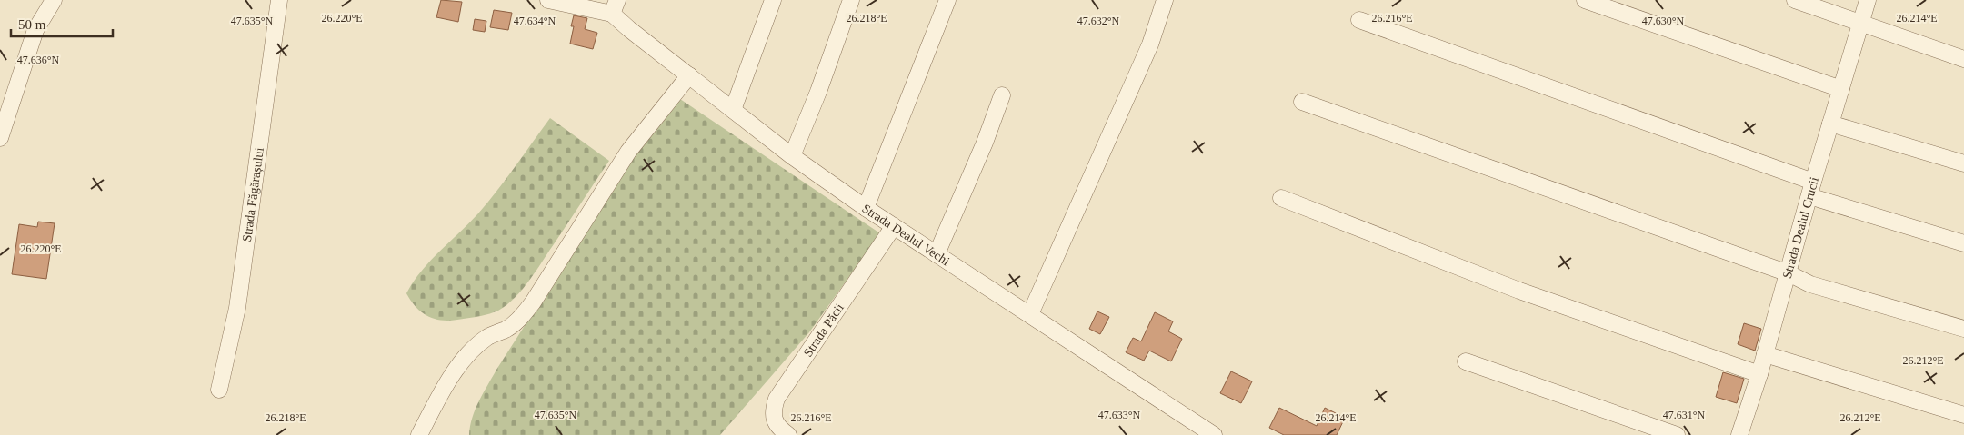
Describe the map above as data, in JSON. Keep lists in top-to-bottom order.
{
  "streets": {
    "street": [
      "Strada Făgărașului",
      "Strada Dealul Crucii",
      "Strada Dealul Vechi",
      "Strada Păcii"
    ]
  },
  "crossings": [
    ["Strada Dealul Vechi", "Strada Păcii"]
  ],
  "scale_bar": "50 m",
  "coordinates": [
    "26.220°E",
    "26.218°E",
    "26.216°E",
    "26.214°E",
    "47.635°N",
    "47.634°N",
    "47.632°N",
    "47.630°N",
    "47.636°N",
    "26.212°E",
    "47.633°N",
    "47.631°N"
  ]
}
